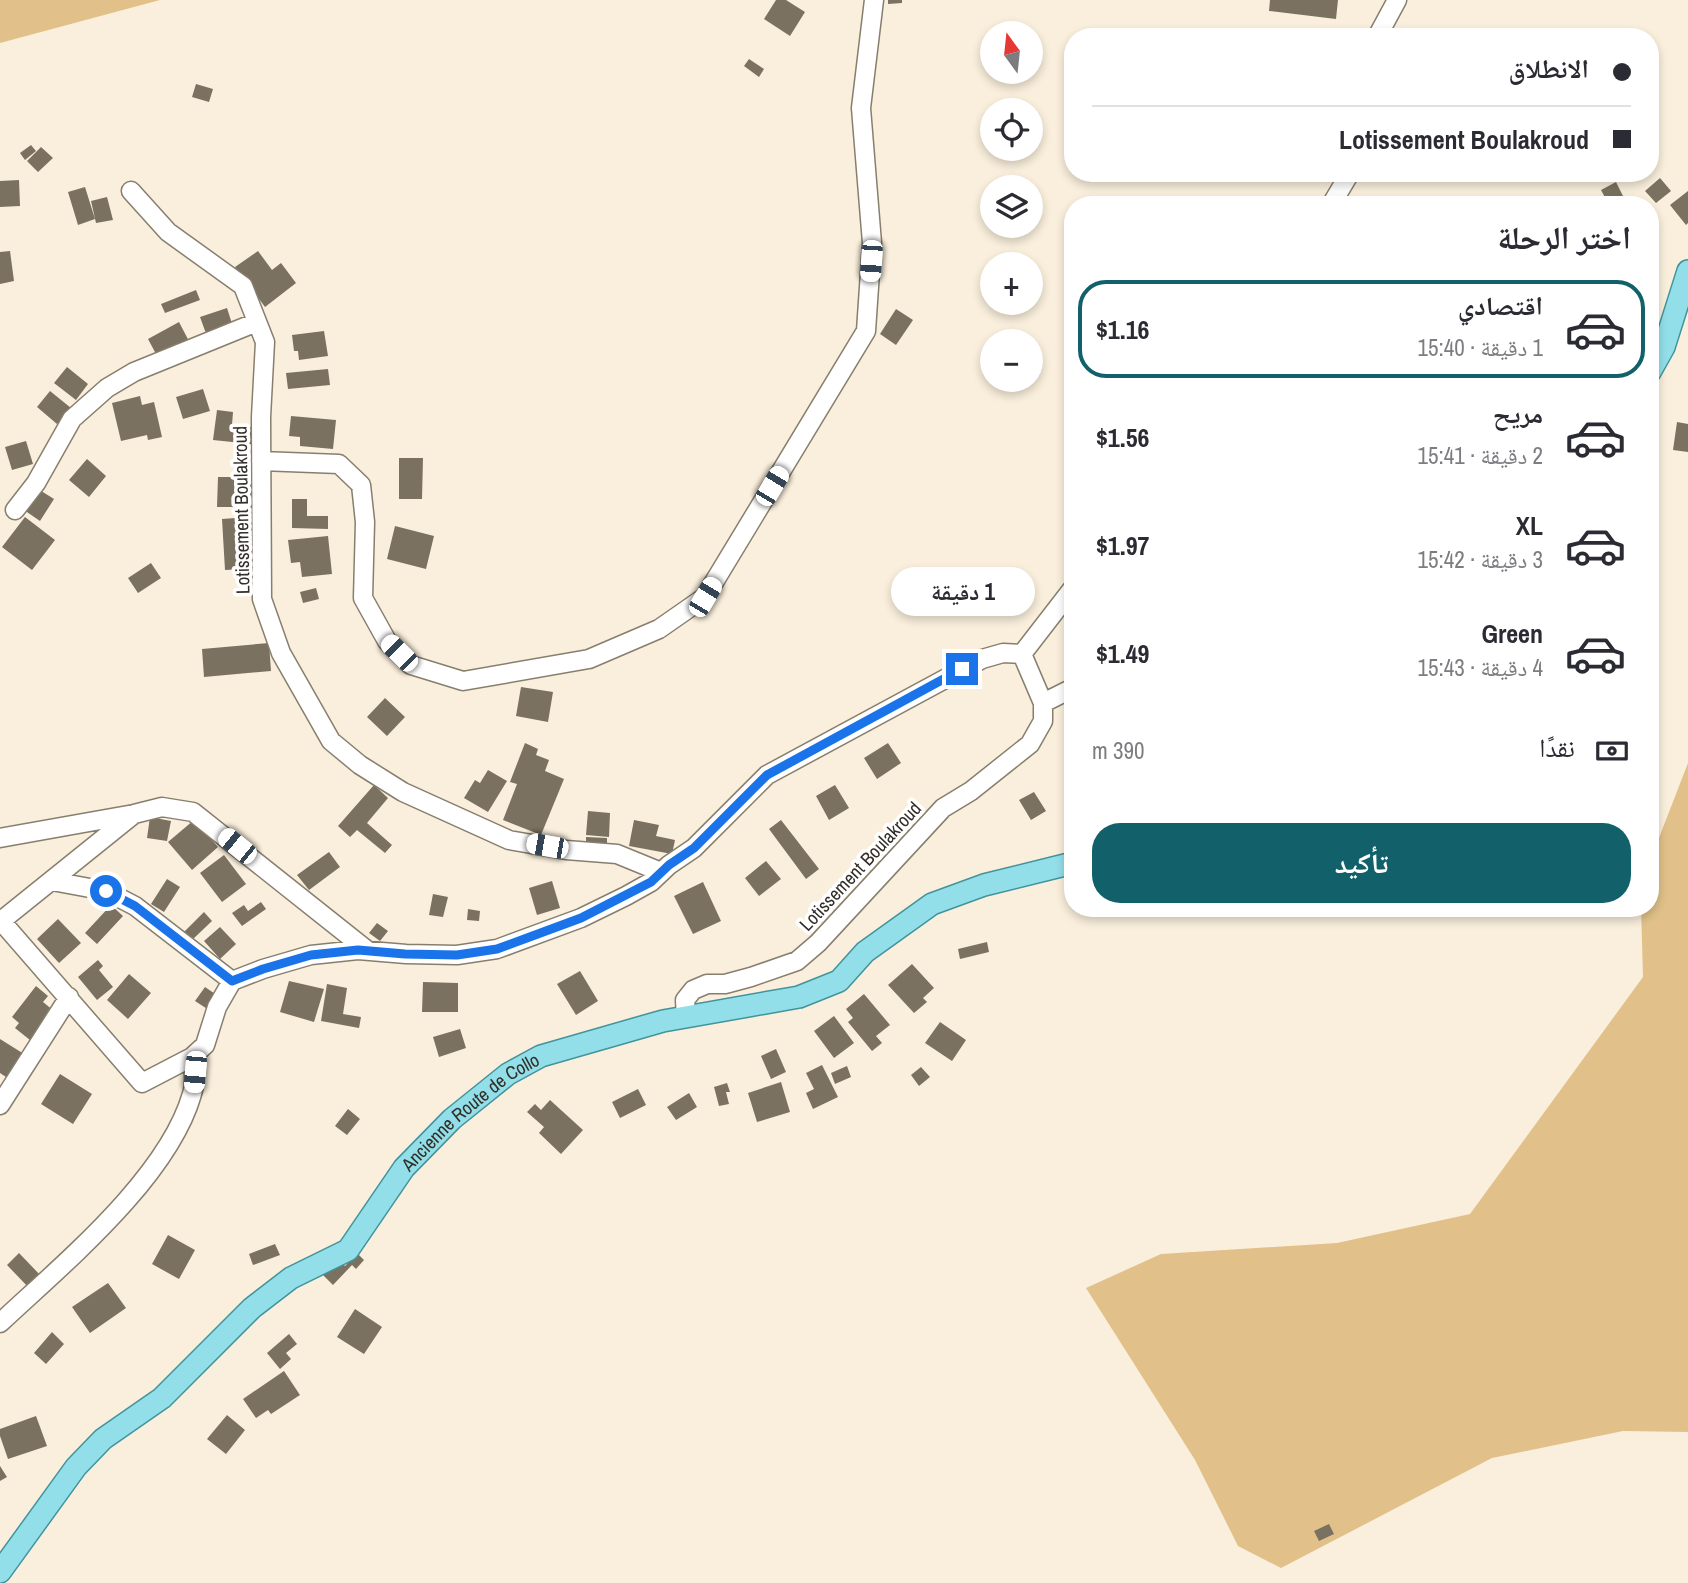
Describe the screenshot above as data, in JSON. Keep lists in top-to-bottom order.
{
  "streets": {
    "main road": ["Ancienne Route de Collo"],
    "street": ["Lotissement Boulakroud"]
  },
  "crossings": [
    ["Lotissement Boulakroud", "Ancienne Route de Collo"]
  ],
  "north": "top",
  "page": {
    "map_buttons": ["+", "−"],
    "banner": ["الانطلاق", "Lotissement Boulakroud"],
    "heading": "اختر الرحلة",
    "list": [
      {
        "name": "اقتصادي",
        "note": "1 دقيقة · 15:40",
        "value": "$1.16"
      },
      {
        "name": "مريح",
        "note": "2 دقيقة · 15:41",
        "value": "$1.56"
      },
      {
        "name": "XL",
        "note": "3 دقيقة · 15:42",
        "value": "$1.97"
      },
      {
        "name": "Green",
        "note": "4 دقيقة · 15:43",
        "value": "$1.49"
      }
    ],
    "bubble": "1 دقيقة",
    "pay": ["نقدًا", "390 m"],
    "buttons": "تأكيد"
  }
}
